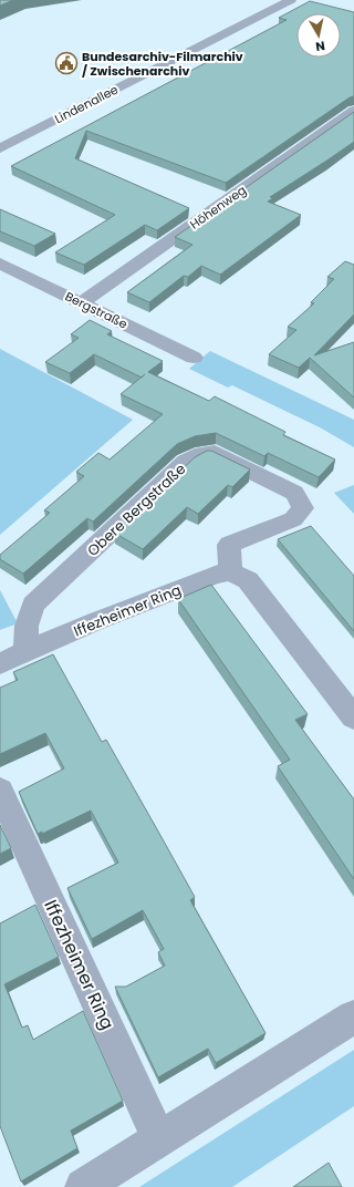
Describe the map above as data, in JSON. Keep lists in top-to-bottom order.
{
  "streets": {
    "street": [
      "Lindenallee",
      "Höhenweg",
      "Bergstraße",
      "Obere Bergstraße",
      "Iffezheimer Ring"
    ]
  },
  "crossings": [
    ["Höhenweg", "Bergstraße"],
    ["Obere Bergstraße", "Iffezheimer Ring"]
  ],
  "places": {
    "public building": ["Bundesarchiv-Filmarchiv / Zwischenarchiv"]
  },
  "north": "bottom"
}
